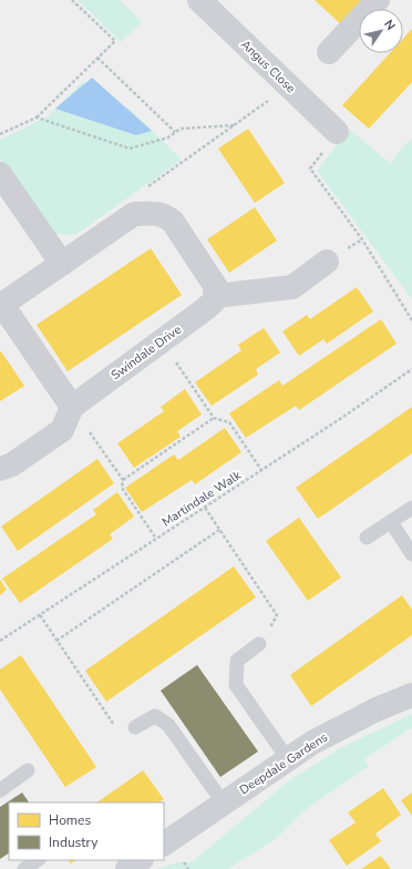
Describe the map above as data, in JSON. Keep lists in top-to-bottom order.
{
  "streets": {
    "street": ["Angus Close", "Swindale Drive", "Deepdale Gardens"],
    "path": ["Martindale Walk"]
  },
  "legend": ["Homes", "Industry"],
  "north": "top right"
}
